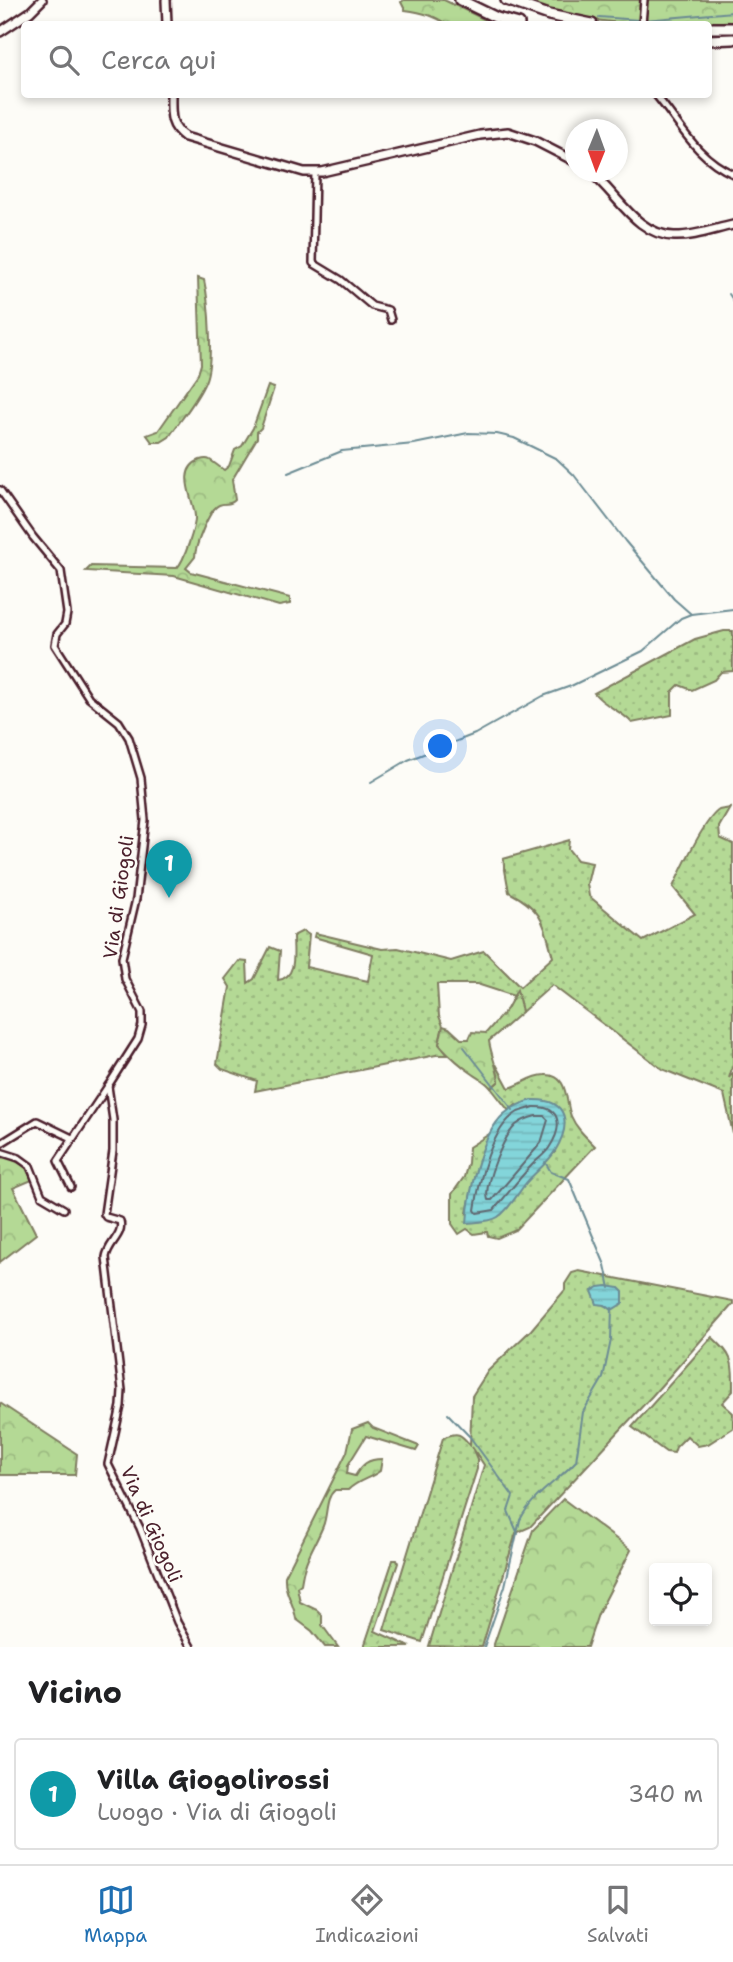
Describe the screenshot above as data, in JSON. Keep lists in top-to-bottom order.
{
  "streets": {
    "street": ["Via di Giogoli"]
  },
  "north": "bottom",
  "page": {
    "search": "Cerca qui",
    "pins": "1",
    "heading": "Vicino",
    "list": [
      {
        "mark": "1",
        "name": "Villa Giogolirossi",
        "note": "Luogo · Via di Giogoli",
        "value": "340 m"
      }
    ],
    "nav": ["Mappa", "Indicazioni", "Salvati"]
  }
}
